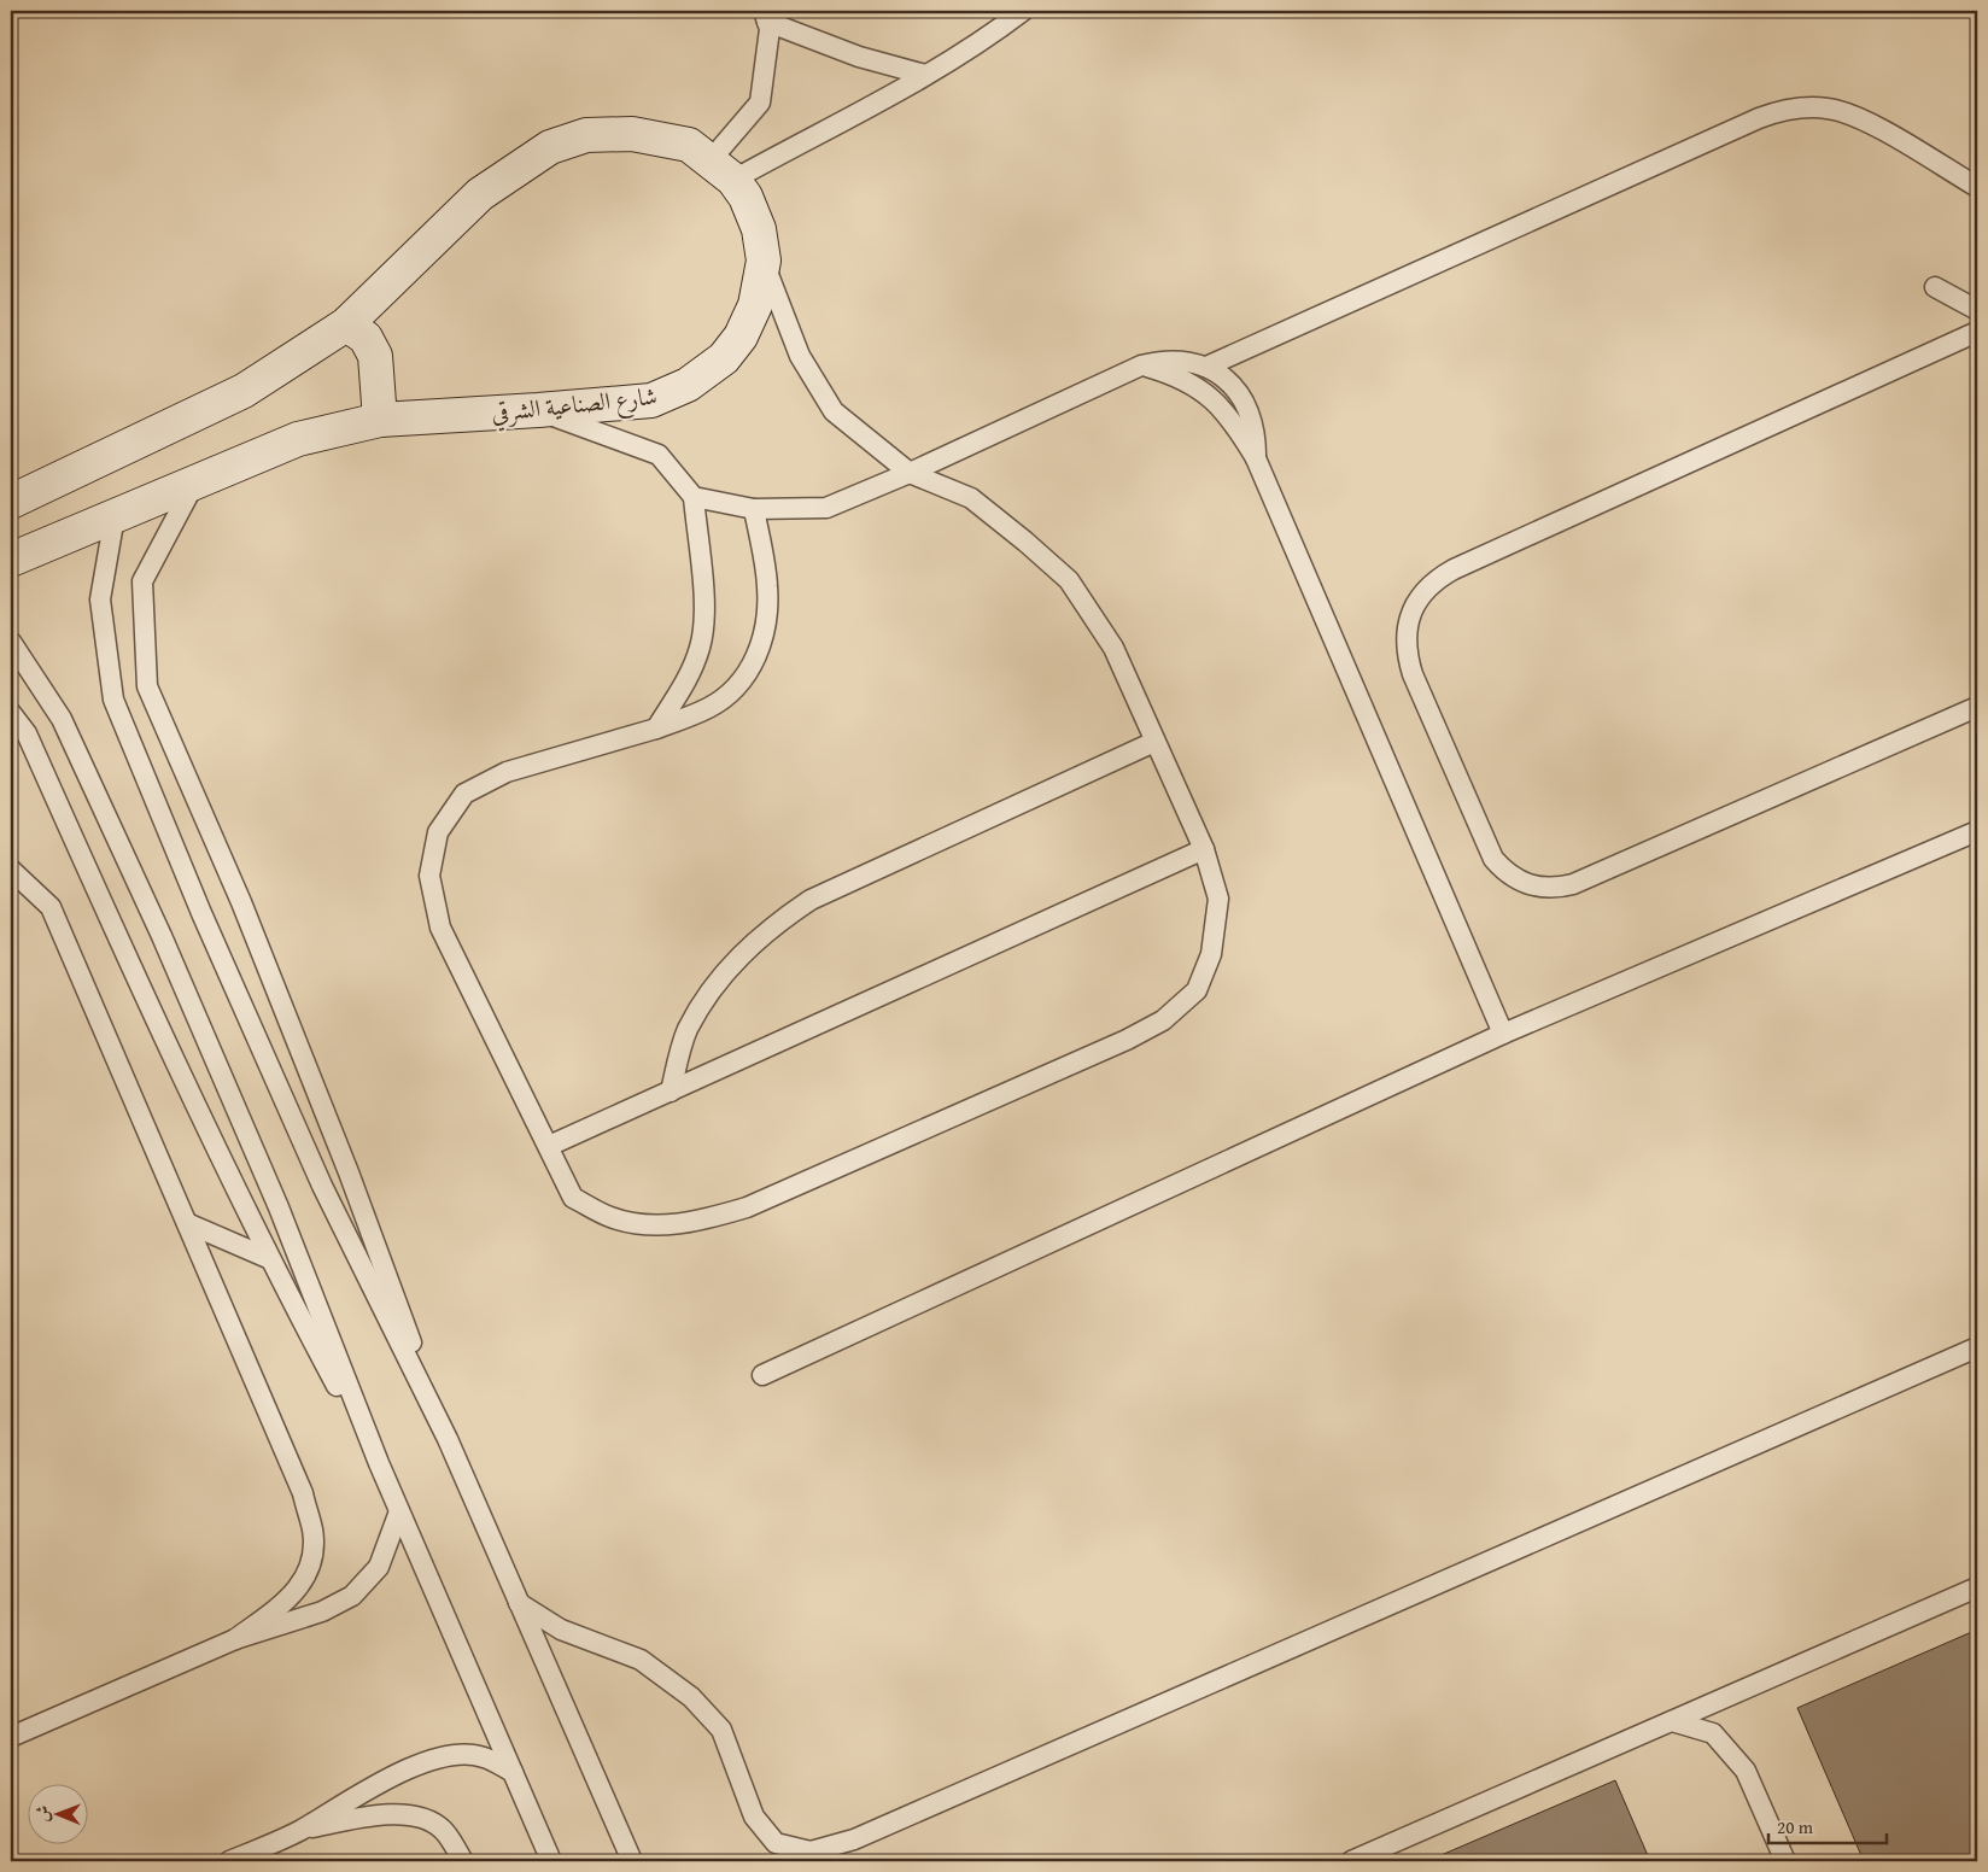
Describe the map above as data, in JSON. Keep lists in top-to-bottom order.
{
  "streets": {
    "main road": ["شارع الصناعية الشرقي"]
  },
  "scale_bar": "20 m",
  "north": "left"
}
